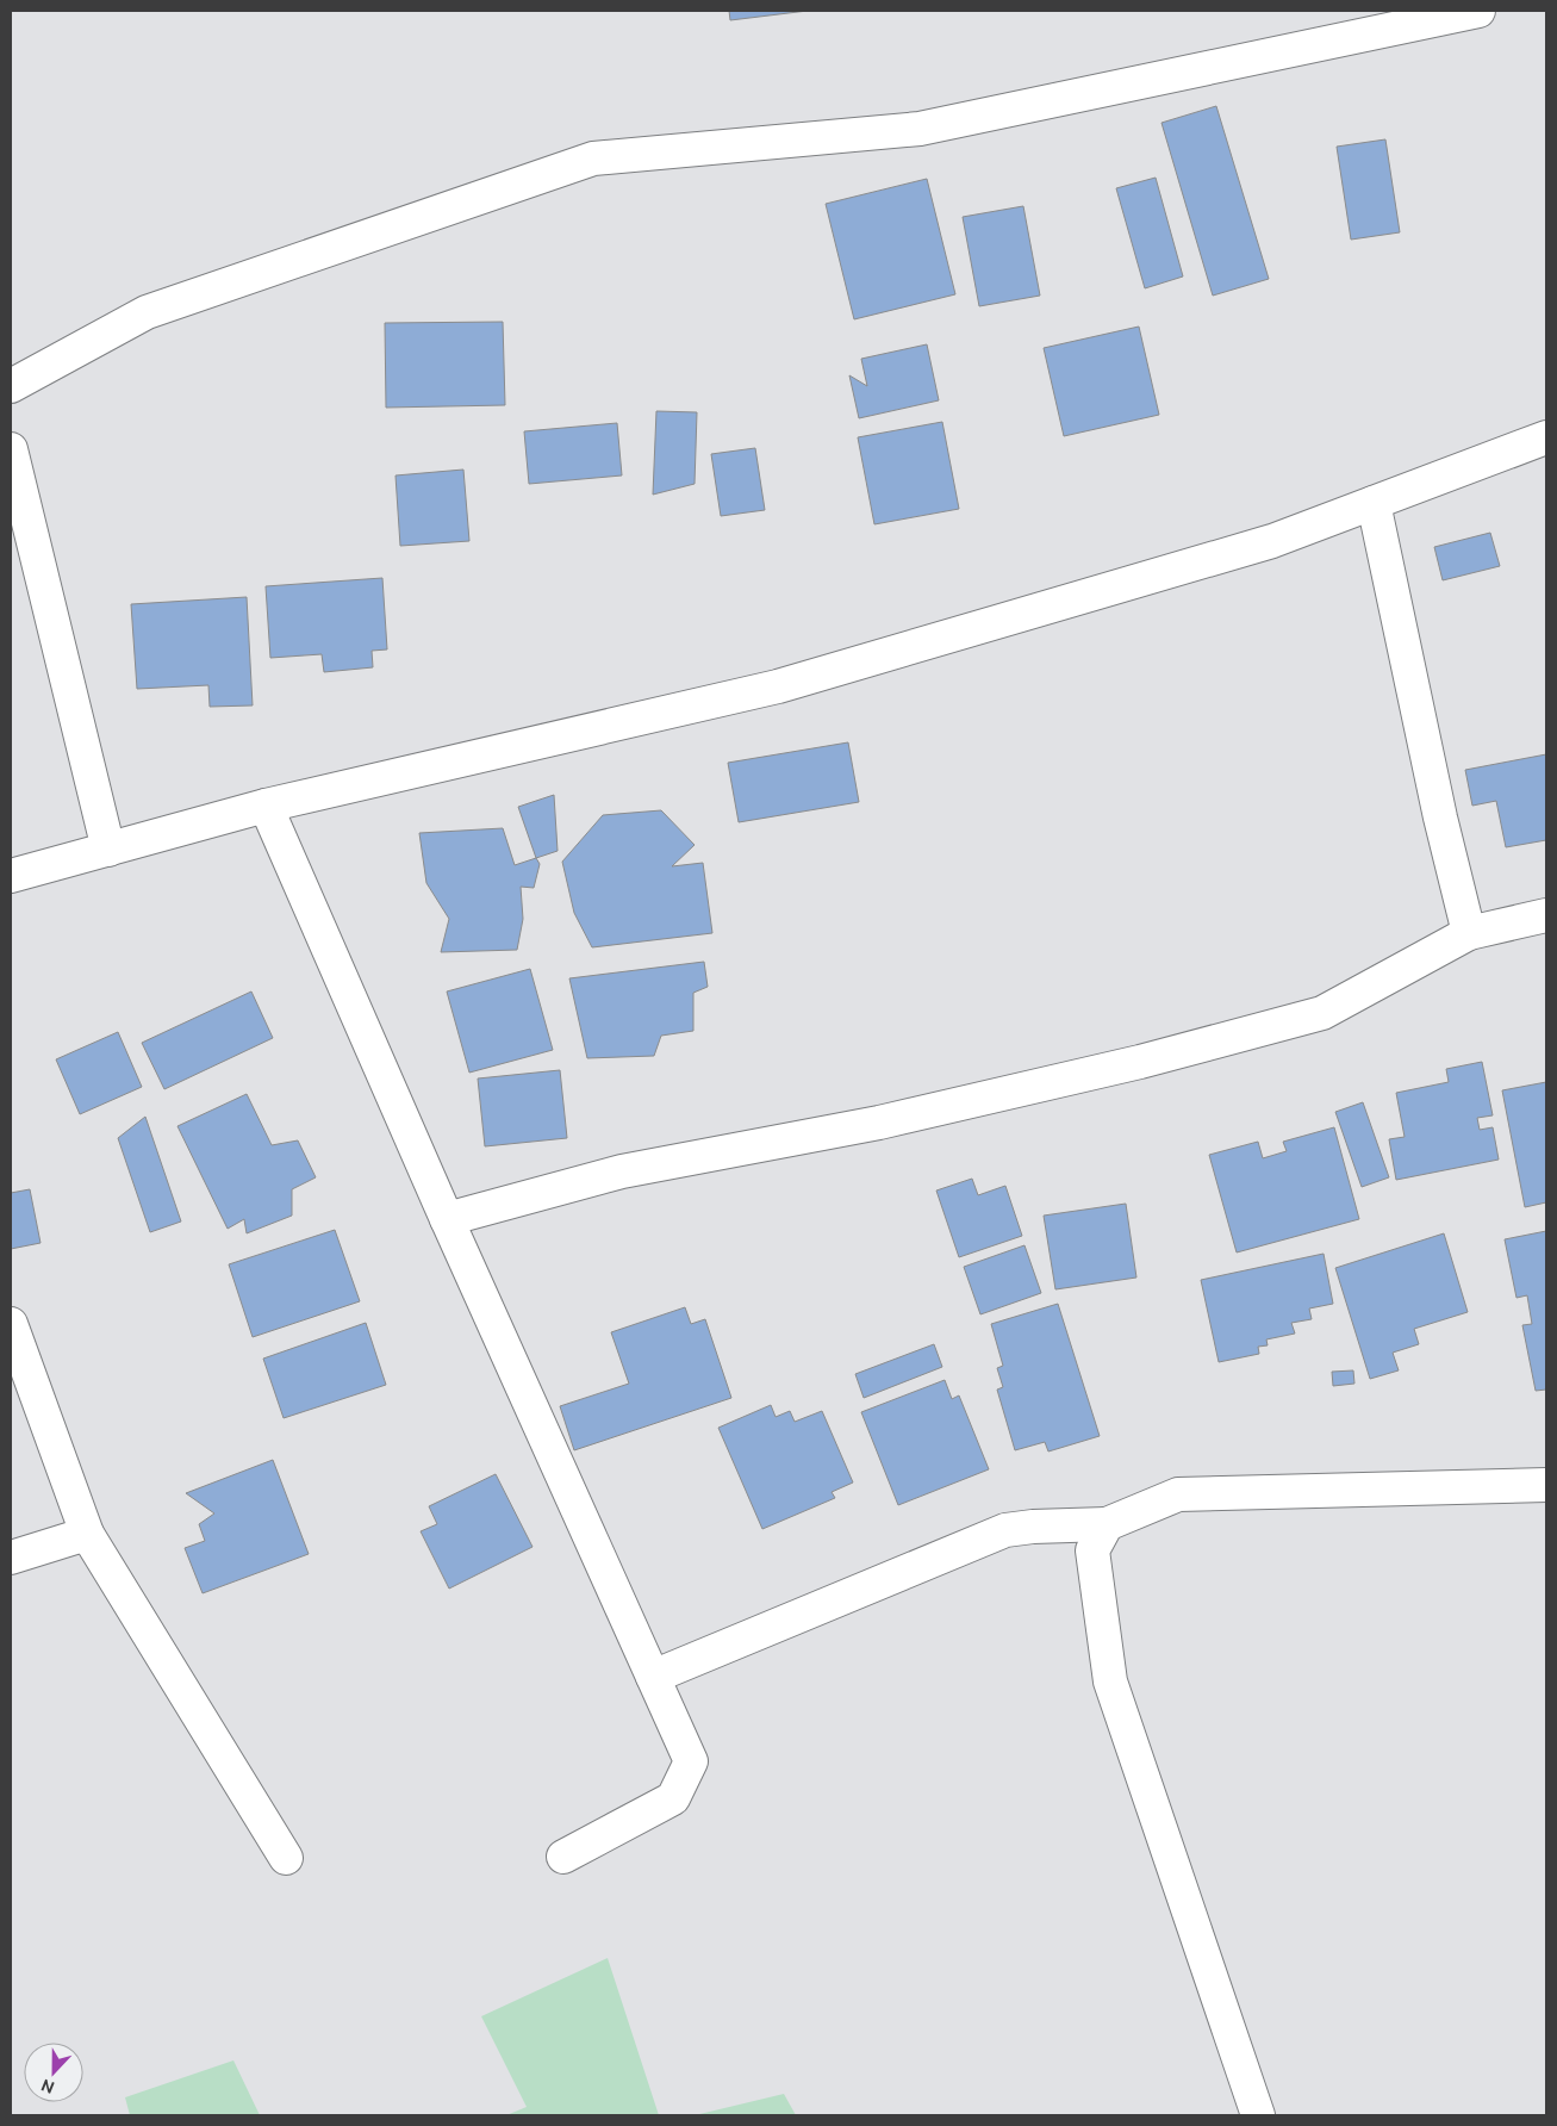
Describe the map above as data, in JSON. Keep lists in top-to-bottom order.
{
  "north": "bottom"
}
